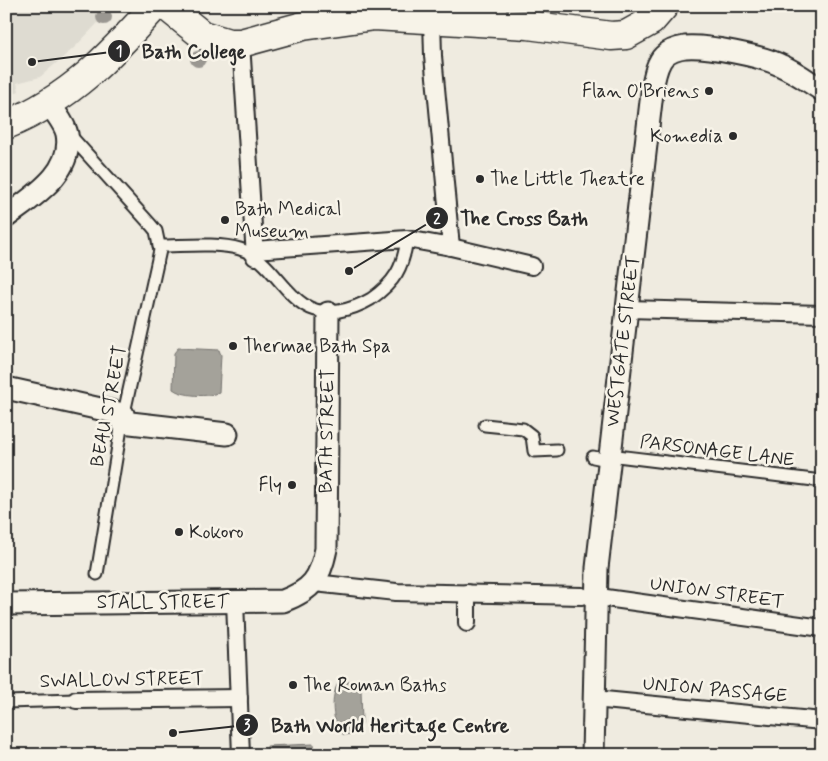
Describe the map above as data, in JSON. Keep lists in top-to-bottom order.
{
  "streets": {
    "street": [
      "WESTGATE STREET",
      "BATH STREET",
      "UNION STREET",
      "STALL STREET",
      "SWALLOW STREET",
      "UNION PASSAGE"
    ],
    "lane": ["BEAU STREET", "PARSONAGE LANE"]
  },
  "crossings": [
    ["WESTGATE STREET", "PARSONAGE LANE"],
    ["WESTGATE STREET", "UNION STREET"],
    ["BATH STREET", "STALL STREET"]
  ],
  "places": [
    "Bath College",
    "Flan O'Briens",
    "Komedia",
    "The Little Theatre",
    "Bath Medical Museum",
    "The Cross Bath",
    "Thermae Bath Spa",
    "Fly",
    "Kokoro",
    "The Roman Baths",
    "Bath World Heritage Centre"
  ]
}
